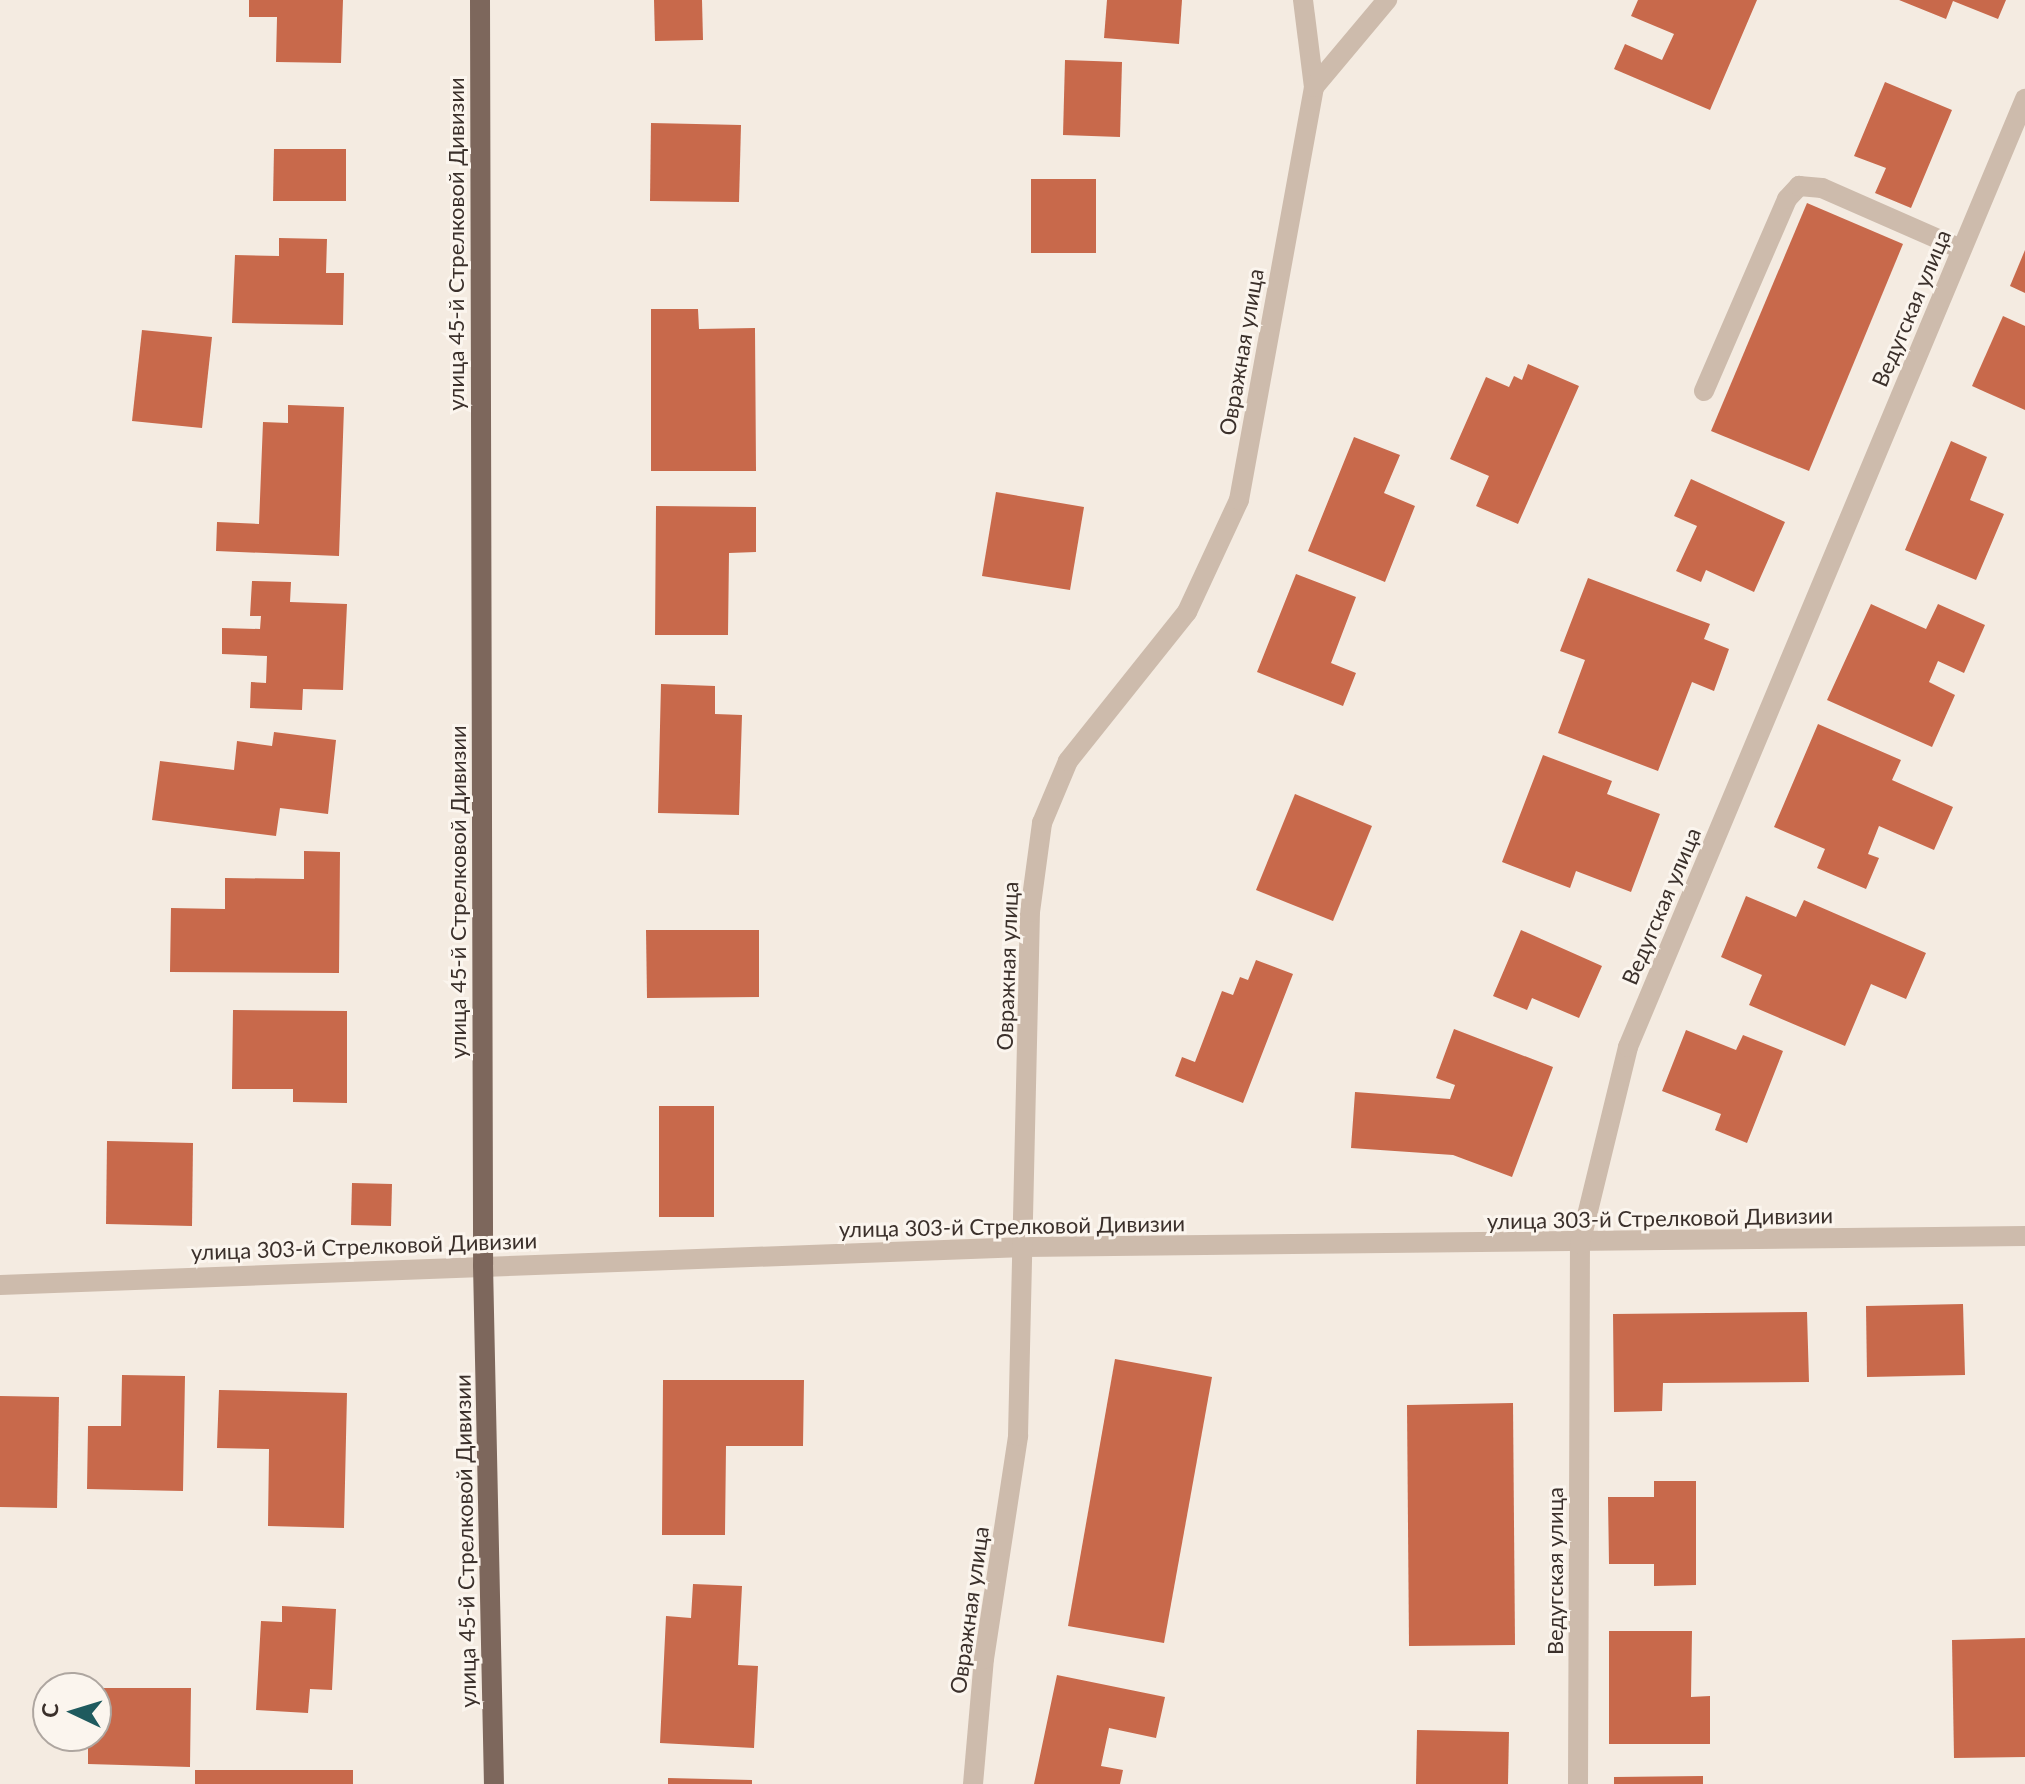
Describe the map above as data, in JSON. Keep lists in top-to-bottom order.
{
  "streets": {
    "main road": ["улица 45-й Стрелковой Дивизии"],
    "street": ["Ведугская улица", "Овражная улица", "улица 303-й Стрелковой Дивизии"]
  },
  "crossings": [
    ["улица 45-й Стрелковой Дивизии", "улица 303-й Стрелковой Дивизии"],
    ["Ведугская улица", "улица 303-й Стрелковой Дивизии"],
    ["Овражная улица", "улица 303-й Стрелковой Дивизии"]
  ],
  "north": "left"
}
